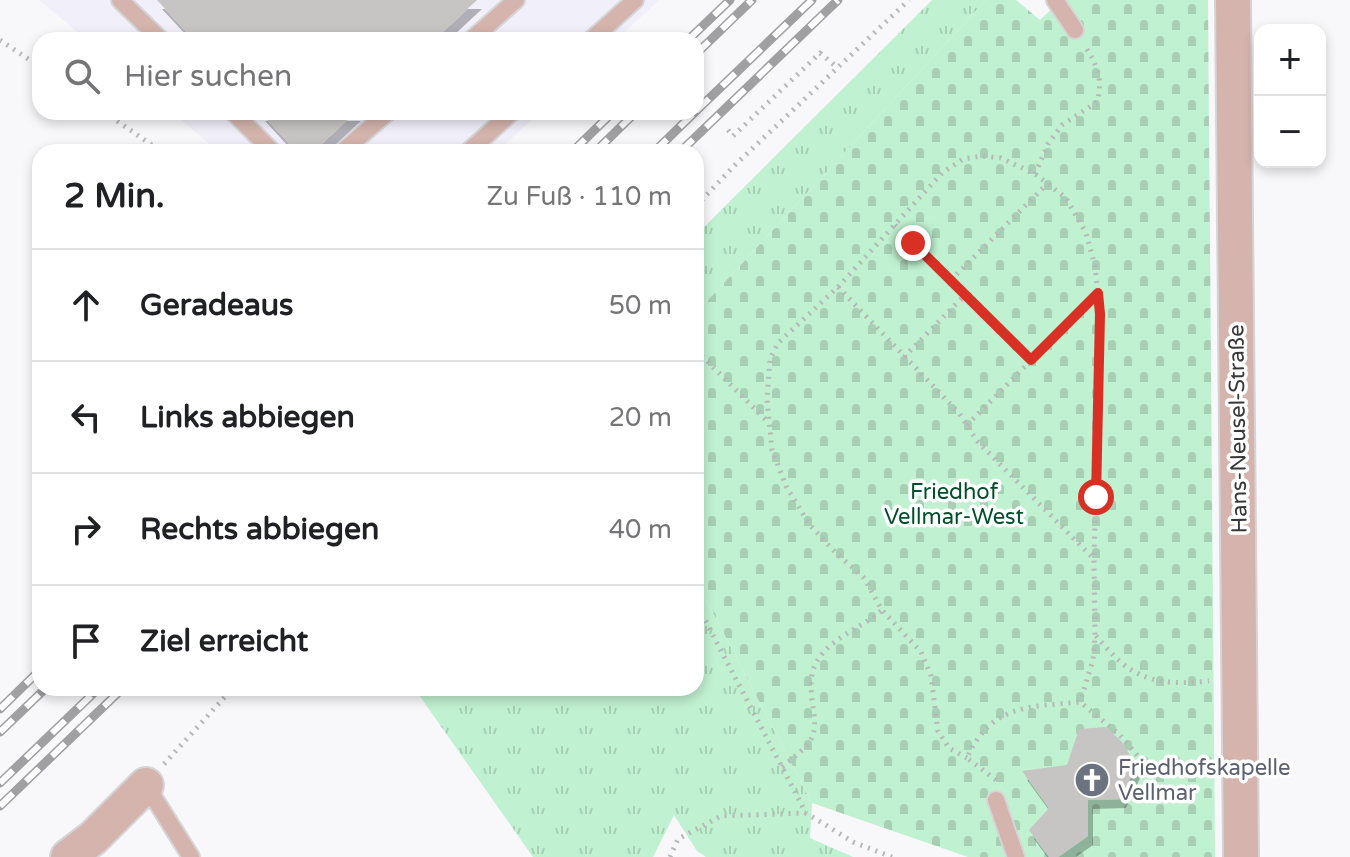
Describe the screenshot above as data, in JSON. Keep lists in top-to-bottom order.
{
  "streets": {
    "street": ["Hans-Neusel-Straße"]
  },
  "parks": ["Friedhof Vellmar-West"],
  "places": {
    "church": ["Friedhofskapelle Vellmar"]
  },
  "page": {
    "map_buttons": ["+", "−"],
    "search": "Hier suchen",
    "heading": ["2 Min.", "Zu Fuß · 110 m"],
    "list": [
      ["Geradeaus", "50 m"],
      ["Links abbiegen", "20 m"],
      ["Rechts abbiegen", "40 m"],
      "Ziel erreicht"
    ]
  }
}
